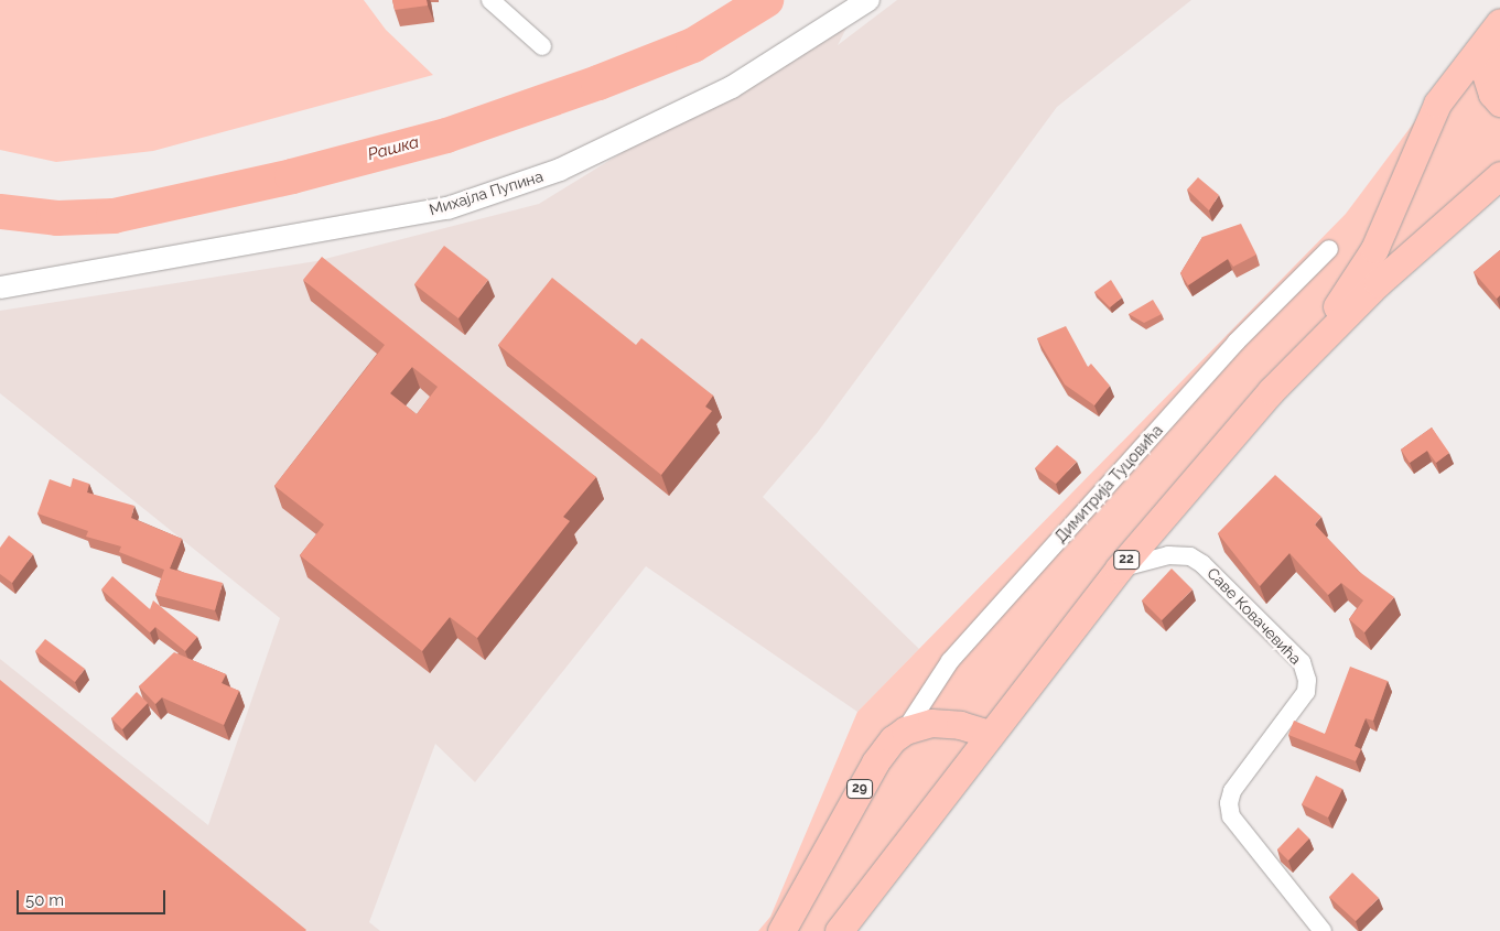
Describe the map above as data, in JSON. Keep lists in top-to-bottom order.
{
  "streets": {
    "main road": ["Димитрија Туцовића", "22", "29"],
    "street": ["Михајла Пупина", "Саве Ковачевића"]
  },
  "crossings": [
    ["22", "Саве Ковачевића"]
  ],
  "water": ["Рашка"],
  "scale_bar": "50 m"
}
